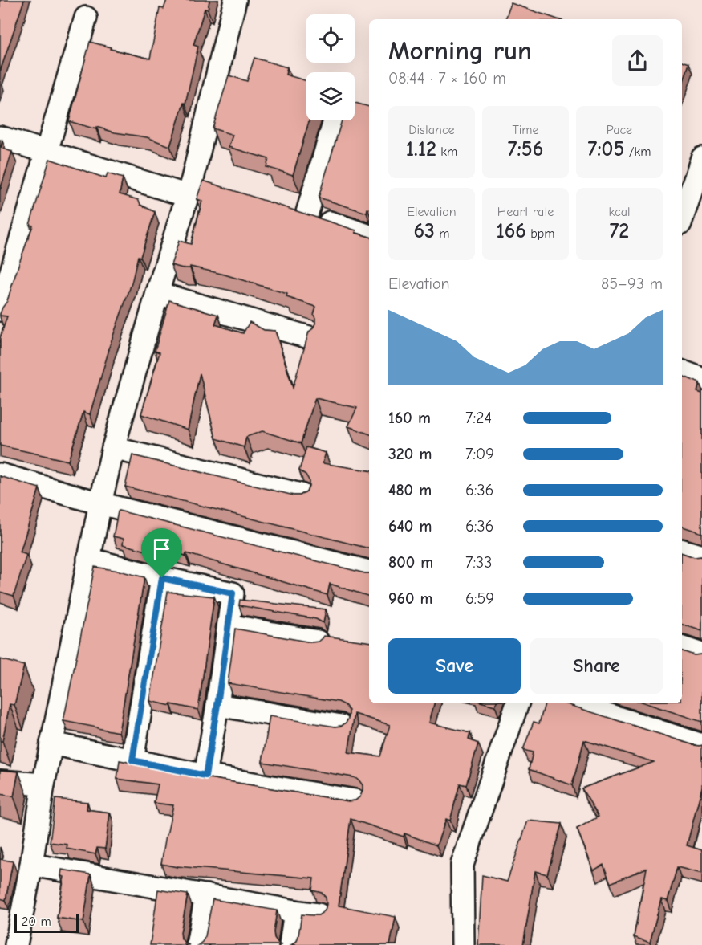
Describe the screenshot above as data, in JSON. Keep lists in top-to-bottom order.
{
  "scale_bar": "20 m",
  "page": {
    "heading": ["Morning run", "08:44 · 7 × 160 m"],
    "stats": [
      ["Distance", "1.12 km"],
      ["Time", "7:56"],
      ["Pace", "7:05 /km"],
      ["Elevation", "63 m"],
      ["Heart rate", "166 bpm"],
      ["kcal", "72"]
    ],
    "chart": ["Elevation", "85–93 m"],
    "list": [
      {
        "name": "160 m",
        "note": "7:24"
      },
      {
        "name": "320 m",
        "note": "7:09"
      },
      {
        "name": "480 m",
        "note": "6:36"
      },
      {
        "name": "640 m",
        "note": "6:36"
      },
      {
        "name": "800 m",
        "note": "7:33"
      },
      {
        "name": "960 m",
        "note": "6:59"
      }
    ],
    "buttons": ["Save", "Share"],
    "scale": "20 m"
  }
}
